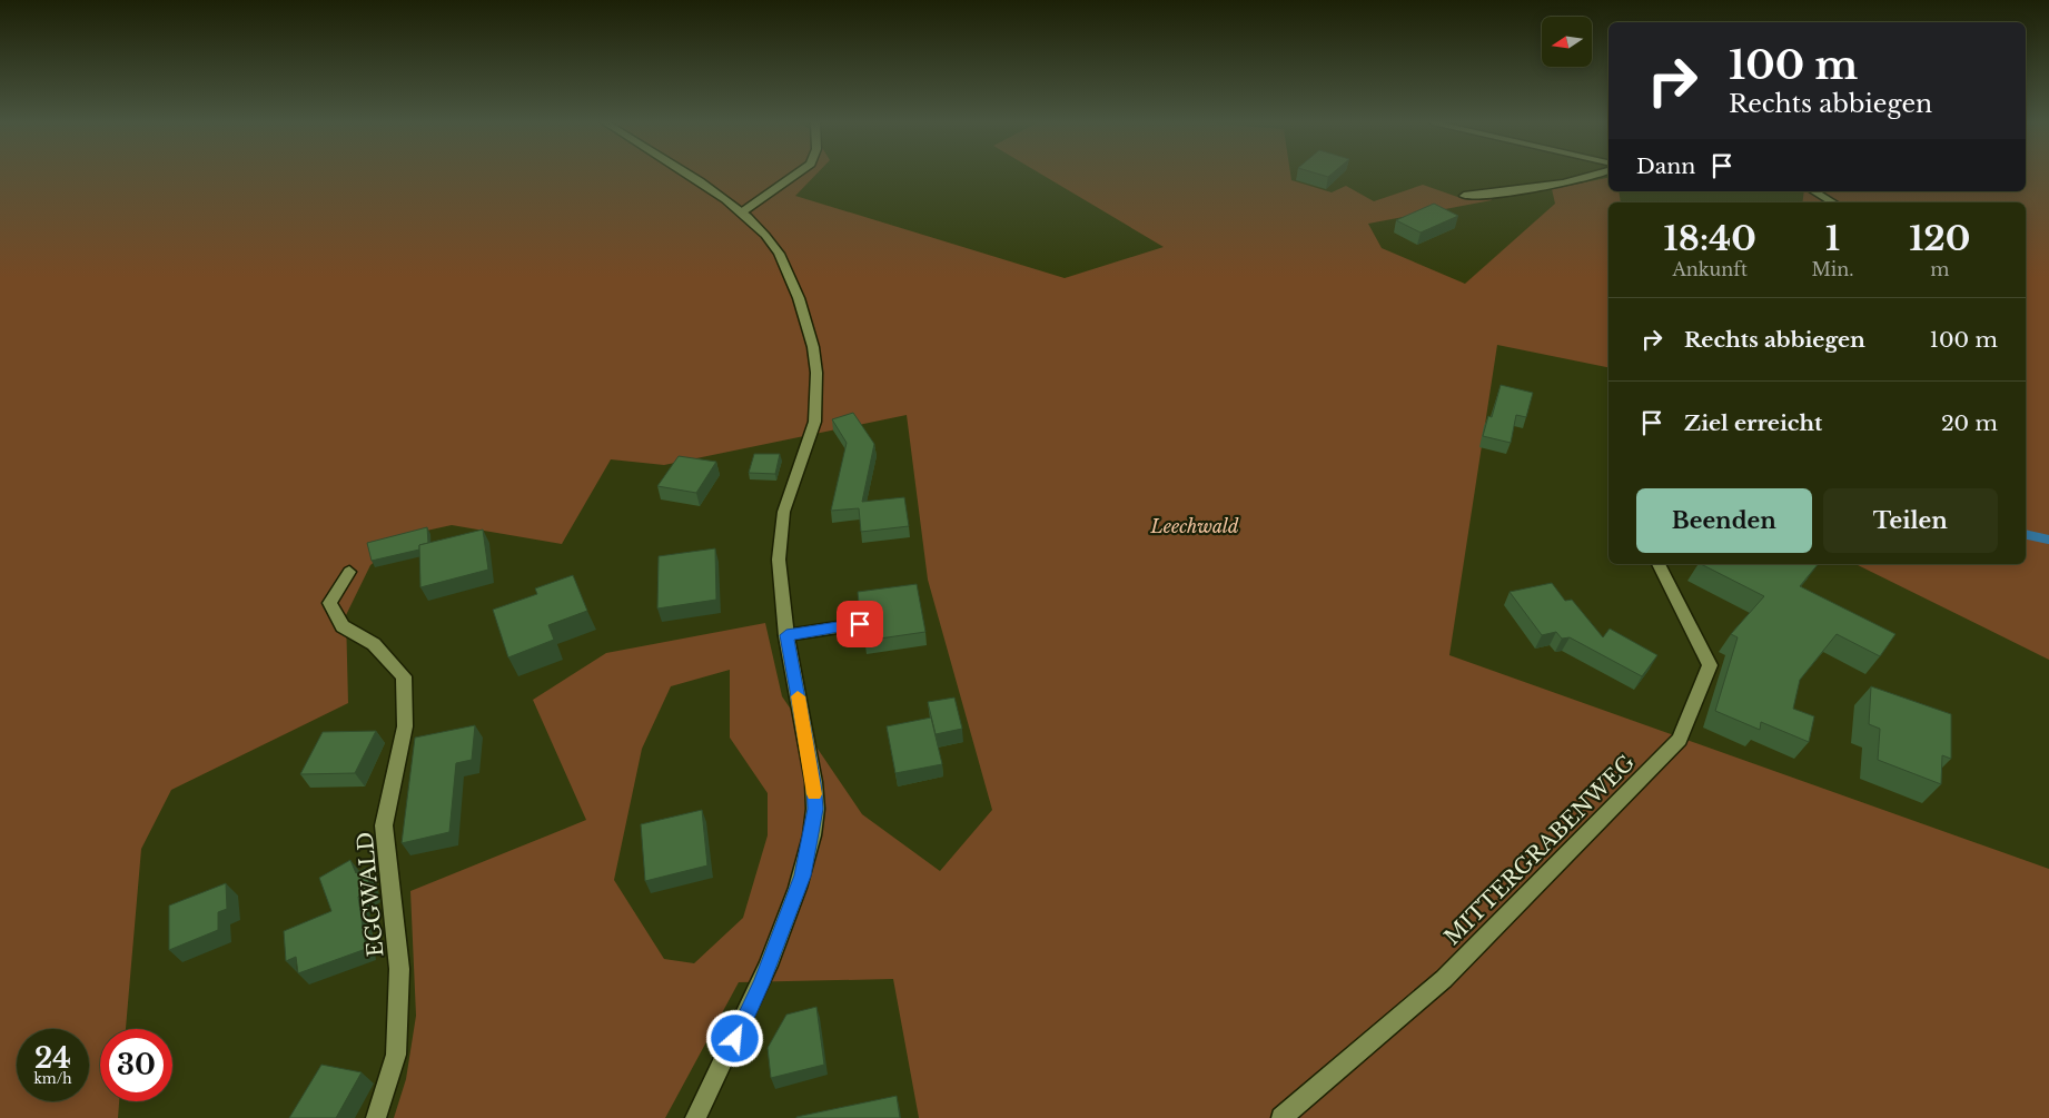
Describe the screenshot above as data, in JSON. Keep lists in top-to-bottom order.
{
  "streets": {
    "street": ["MITTERGRABENWEG", "EGGWALD"]
  },
  "parks": ["Leechwald"],
  "north": "left",
  "page": {
    "turn": ["100 m", "Rechts abbiegen"],
    "then": "Dann",
    "eta": [
      "18:40",
      "Ankunft",
      "1",
      "Min.",
      "120",
      "m"
    ],
    "list": [
      {
        "name": "Rechts abbiegen",
        "value": "100 m"
      },
      {
        "name": "Ziel erreicht",
        "value": "20 m"
      }
    ],
    "buttons": ["Beenden", "Teilen"],
    "speed": "24 km/h",
    "limit": "30"
  }
}
